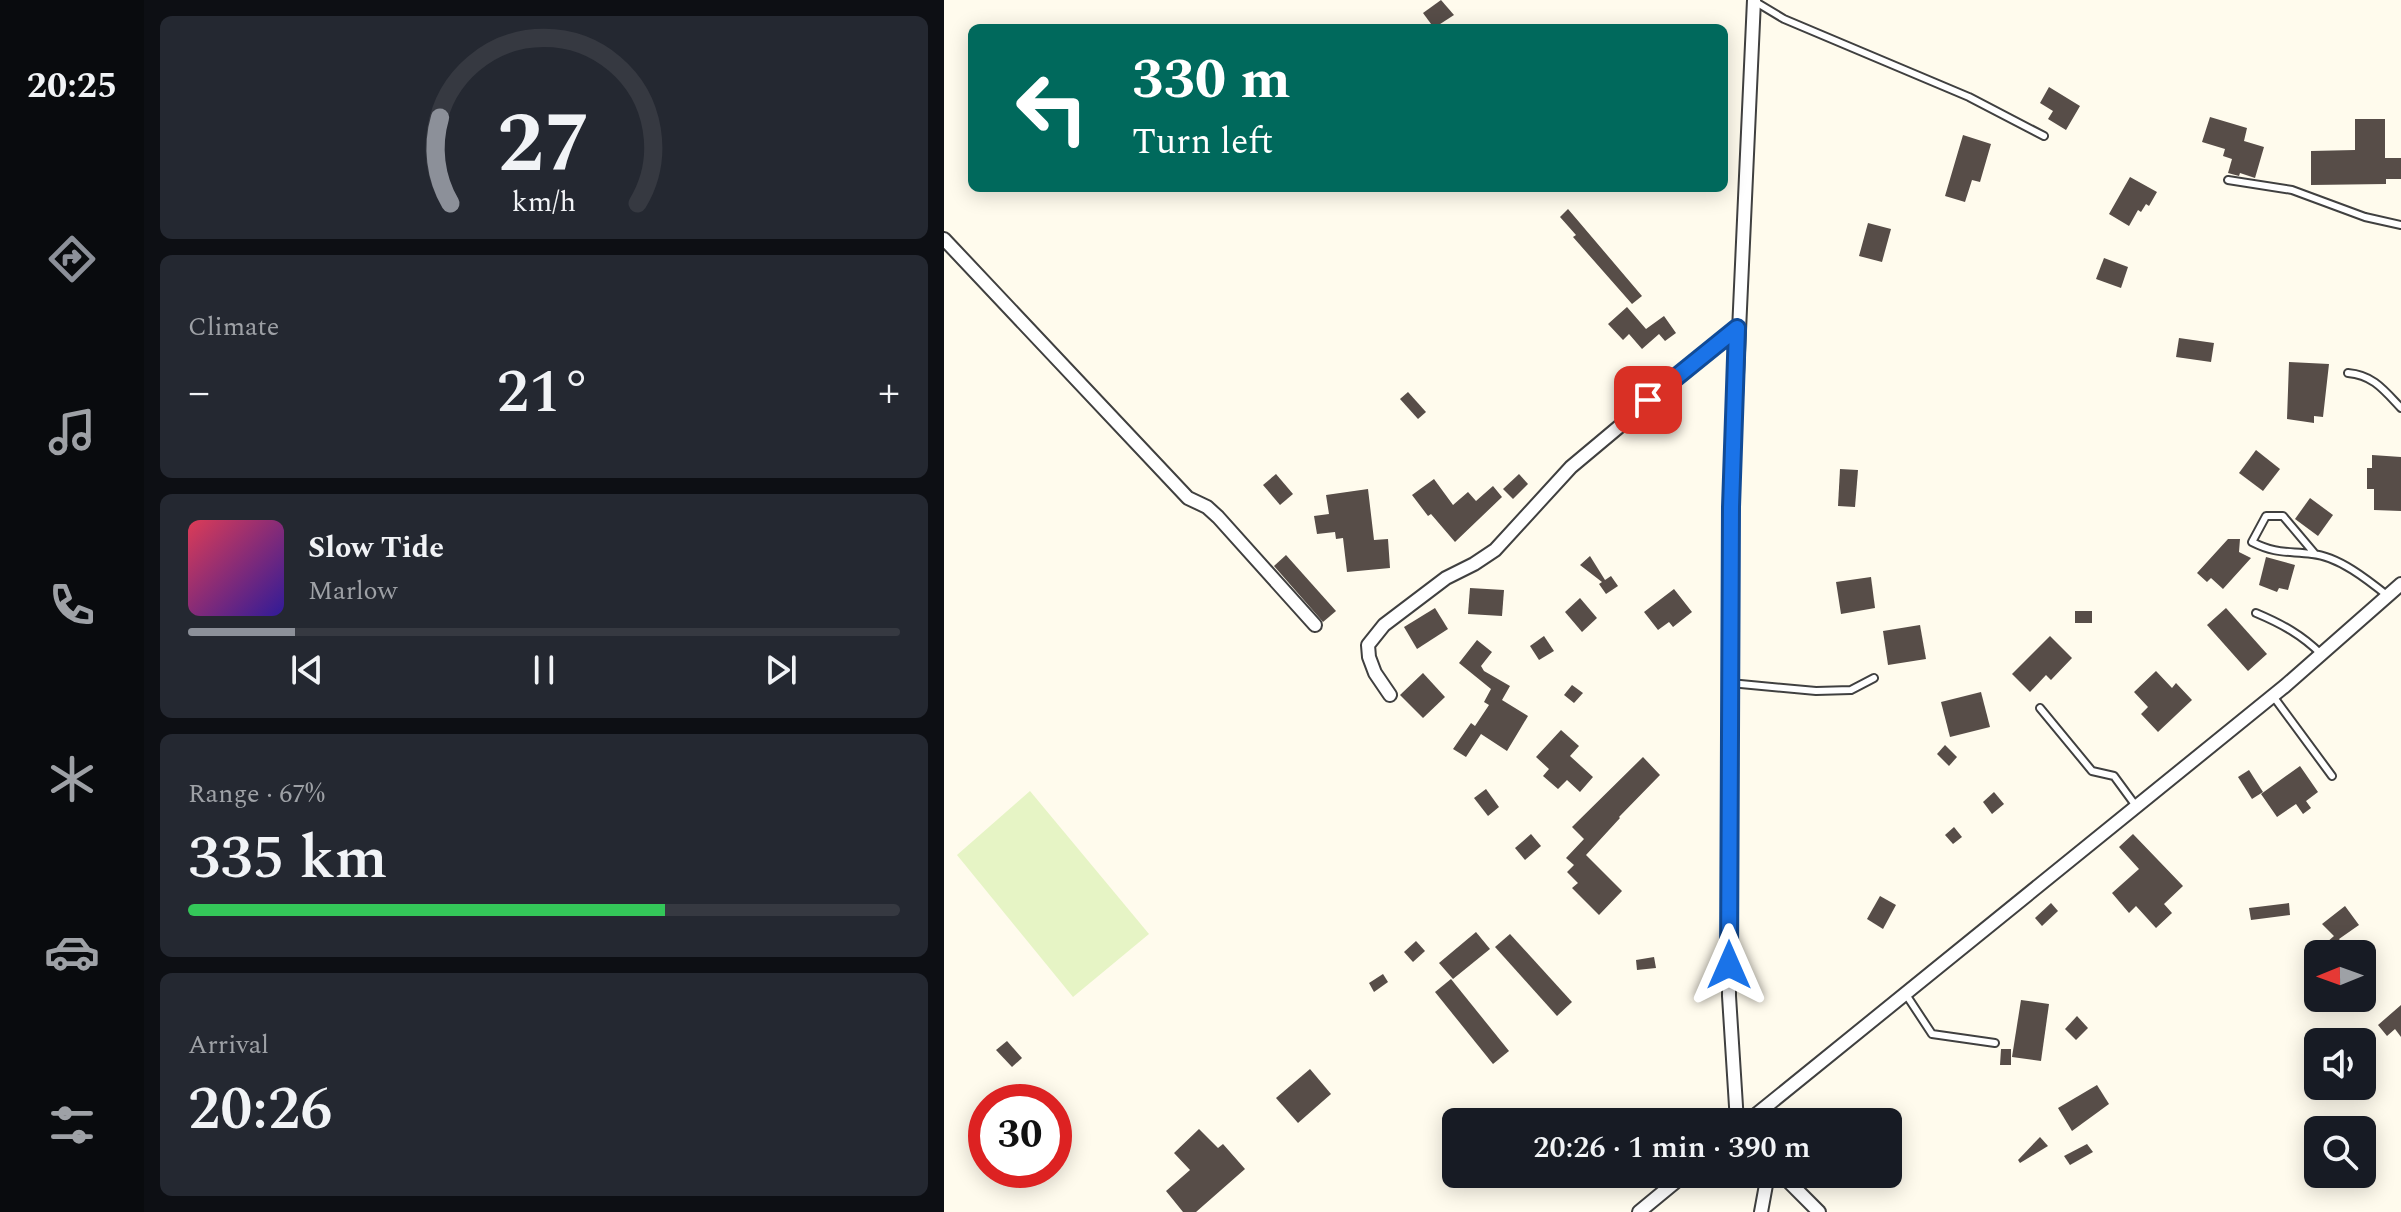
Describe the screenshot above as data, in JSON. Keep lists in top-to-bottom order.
{
  "north": "left",
  "page": {
    "tabs": "20:25",
    "turn": ["330 m", "Turn left"],
    "tile": [
      "Climate",
      ["Range · 67%", "335 km"],
      ["Arrival", "20:26"]
    ],
    "heat": ["−", "21°", "+"],
    "song": ["Slow Tide", "Marlow"],
    "limit": "30",
    "trip": "20:26 · 1 min · 390 m",
    "gauge": ["27", "km/h"]
  }
}
